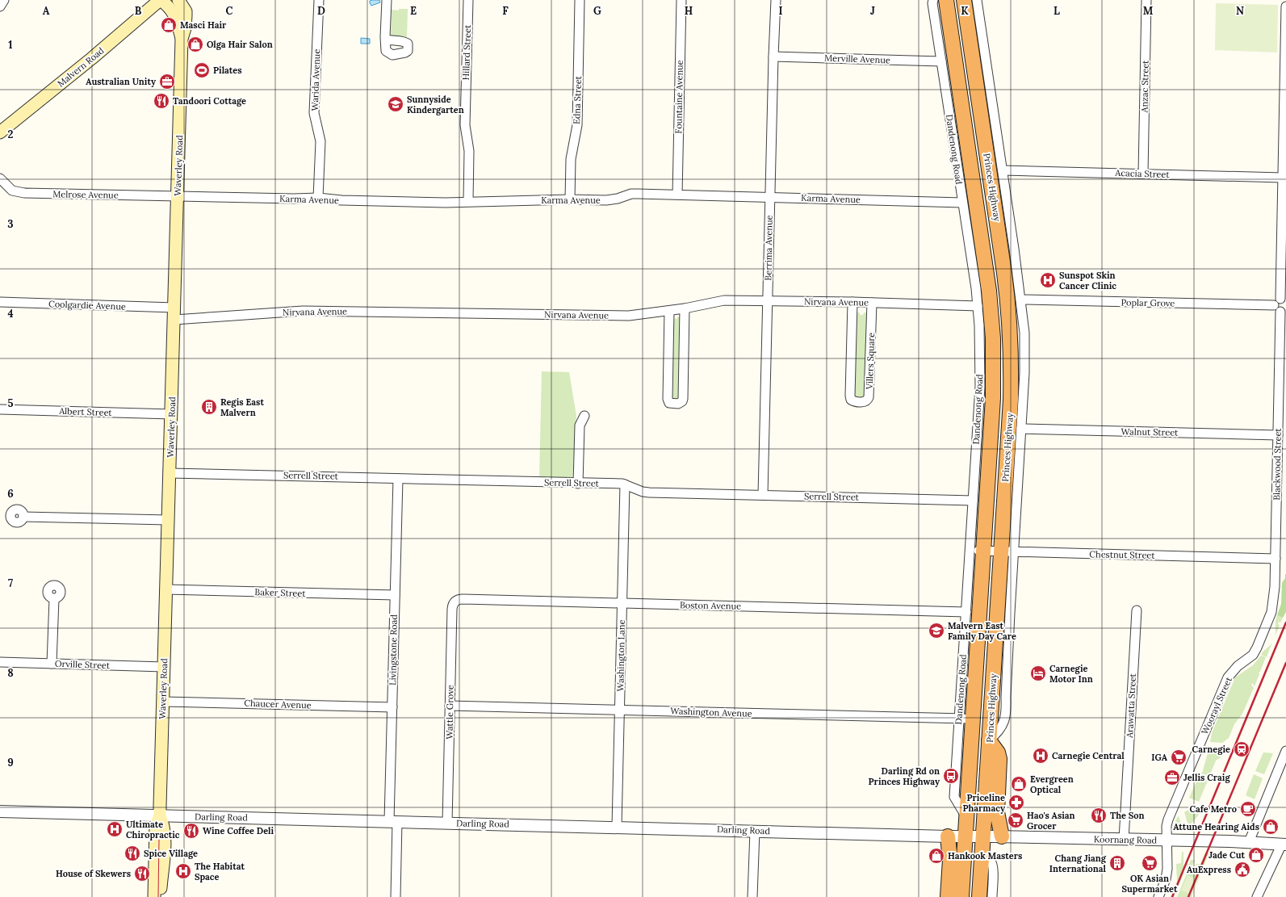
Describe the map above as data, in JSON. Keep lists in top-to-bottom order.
{
  "streets": {
    "highway": ["Princes Highway"],
    "main road": ["Malvern Road", "Waverley Road"],
    "street": [
      "Hillard Street",
      "Merville Avenue",
      "Warida Avenue",
      "Anzac Street",
      "Fountaine Avenue",
      "Edna Street",
      "Dandenong Road",
      "Acacia Street",
      "Melrose Avenue",
      "Karma Avenue",
      "Berrima Avenue",
      "Nirvana Avenue",
      "Poplar Grove",
      "Coolgardie Avenue",
      "Villers Square",
      "Albert Street",
      "Walnut Street",
      "Blackwood Street",
      "Serrell Street",
      "Chestnut Street",
      "Baker Street",
      "Boston Avenue",
      "Livingstone Road",
      "Washington Lane",
      "Orville Street",
      "Chaucer Avenue",
      "Arawatta Street",
      "Woorayl Street",
      "Wattle Grove",
      "Washington Avenue",
      "Darling Road",
      "Koornang Road"
    ]
  },
  "crossings": [
    ["Hillard Street", "Karma Avenue"],
    ["Merville Avenue", "Dandenong Road"],
    ["Merville Avenue", "Berrima Avenue"],
    ["Malvern Road", "Waverley Road"],
    ["Warida Avenue", "Karma Avenue"],
    ["Anzac Street", "Acacia Street"],
    ["Fountaine Avenue", "Karma Avenue"],
    ["Edna Street", "Karma Avenue"],
    ["Dandenong Road", "Princes Highway"],
    ["Dandenong Road", "Karma Avenue"],
    ["Dandenong Road", "Nirvana Avenue"],
    ["Dandenong Road", "Serrell Street"],
    ["Dandenong Road", "Chestnut Street"],
    ["Dandenong Road", "Boston Avenue"],
    ["Dandenong Road", "Washington Avenue"],
    ["Waverley Road", "Melrose Avenue"],
    ["Waverley Road", "Karma Avenue"],
    ["Waverley Road", "Nirvana Avenue"],
    ["Waverley Road", "Coolgardie Avenue"],
    ["Waverley Road", "Albert Street"],
    ["Waverley Road", "Serrell Street"],
    ["Waverley Road", "Baker Street"],
    ["Waverley Road", "Orville Street"],
    ["Waverley Road", "Chaucer Avenue"],
    ["Waverley Road", "Darling Road"],
    ["Princes Highway", "Chestnut Street"],
    ["Princes Highway", "Washington Avenue"],
    ["Princes Highway", "Darling Road"],
    ["Princes Highway", "Koornang Road"],
    ["Melrose Avenue", "Karma Avenue"],
    ["Karma Avenue", "Berrima Avenue"],
    ["Berrima Avenue", "Nirvana Avenue"],
    ["Berrima Avenue", "Serrell Street"],
    ["Nirvana Avenue", "Coolgardie Avenue"],
    ["Nirvana Avenue", "Villers Square"],
    ["Poplar Grove", "Blackwood Street"],
    ["Walnut Street", "Blackwood Street"],
    ["Blackwood Street", "Chestnut Street"],
    ["Blackwood Street", "Woorayl Street"],
    ["Serrell Street", "Livingstone Road"],
    ["Serrell Street", "Washington Lane"],
    ["Chestnut Street", "Woorayl Street"],
    ["Baker Street", "Livingstone Road"],
    ["Boston Avenue", "Washington Lane"],
    ["Boston Avenue", "Wattle Grove"],
    ["Livingstone Road", "Chaucer Avenue"],
    ["Livingstone Road", "Darling Road"],
    ["Washington Lane", "Washington Avenue"],
    ["Washington Lane", "Darling Road"],
    ["Arawatta Street", "Koornang Road"],
    ["Woorayl Street", "Koornang Road"],
    ["Wattle Grove", "Washington Avenue"],
    ["Wattle Grove", "Darling Road"],
    ["Darling Road", "Koornang Road"]
  ],
  "places": {
    "shop": [
      "Masci Hair",
      "Olga Hair Salon",
      "Evergreen Optical",
      "Attune Hearing Aids",
      "Jade Cut",
      "Hankook Masters"
    ],
    "sports": ["Pilates"],
    "office": ["Australian Unity", "Jellis Craig"],
    "restaurant": [
      "Tandoori Cottage",
      "The Son",
      "Wine Coffee Deli",
      "Spice Village",
      "House of Skewers"
    ],
    "school or university": ["Sunnyside Kindergarten", "Malvern East Family Day Care"],
    "hospital": [
      "Sunspot Skin Cancer Clinic",
      "Carnegie Central",
      "Ultimate Chiropractic",
      "The Habitat Space"
    ],
    "building": ["Regis East Malvern", "Chang Jiang International"],
    "hotel": ["Carnegie Motor Inn"],
    "station": ["Carnegie"],
    "supermarket": ["IGA", "Hao's Asian Grocer", "OK Asian Supermarket"],
    "bus stop": ["Darling Rd on Princes Highway"],
    "pharmacy": ["Priceline Pharmacy"],
    "cafe": ["Cafe Metro"],
    "public building": ["AuExpress"]
  },
  "grid": {
    "columns": [
      "A",
      "B",
      "C",
      "D",
      "E",
      "F",
      "G",
      "H",
      "I",
      "J",
      "K",
      "L",
      "M",
      "N"
    ],
    "rows": [
      "1",
      "2",
      "3",
      "4",
      "5",
      "6",
      "7",
      "8",
      "9"
    ]
  }
}
